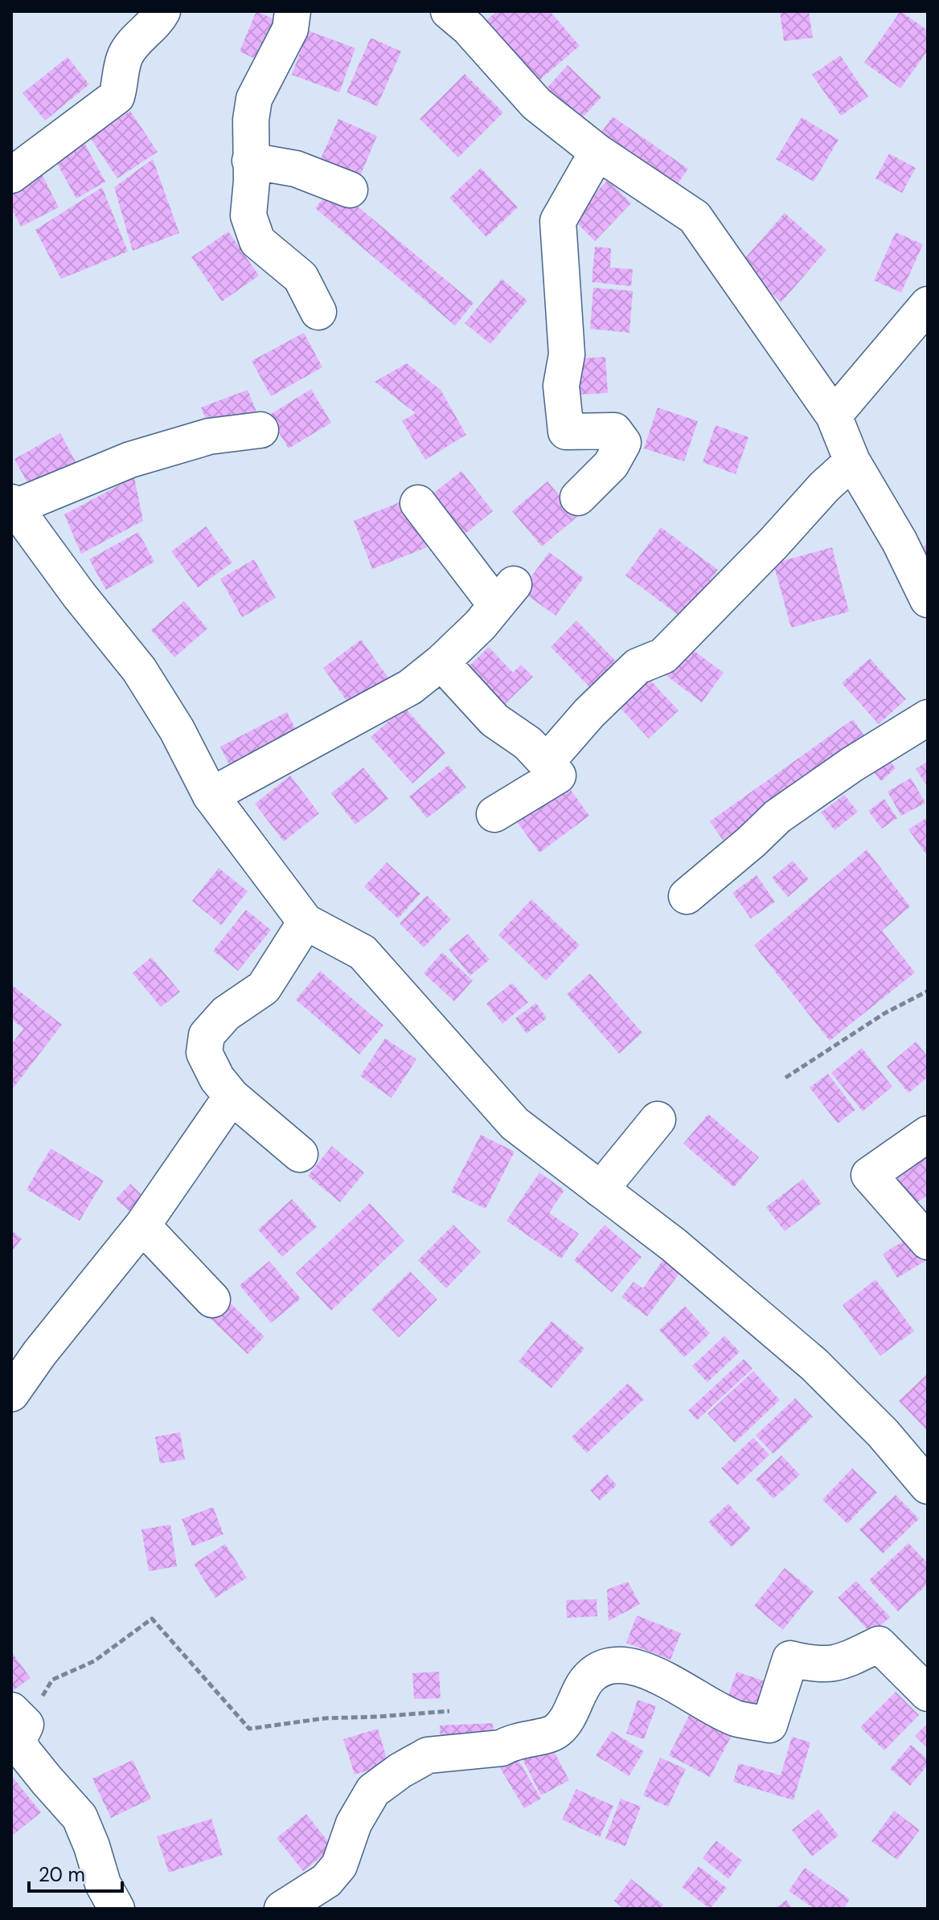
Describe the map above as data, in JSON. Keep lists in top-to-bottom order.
{
  "scale_bar": "20 m"
}
